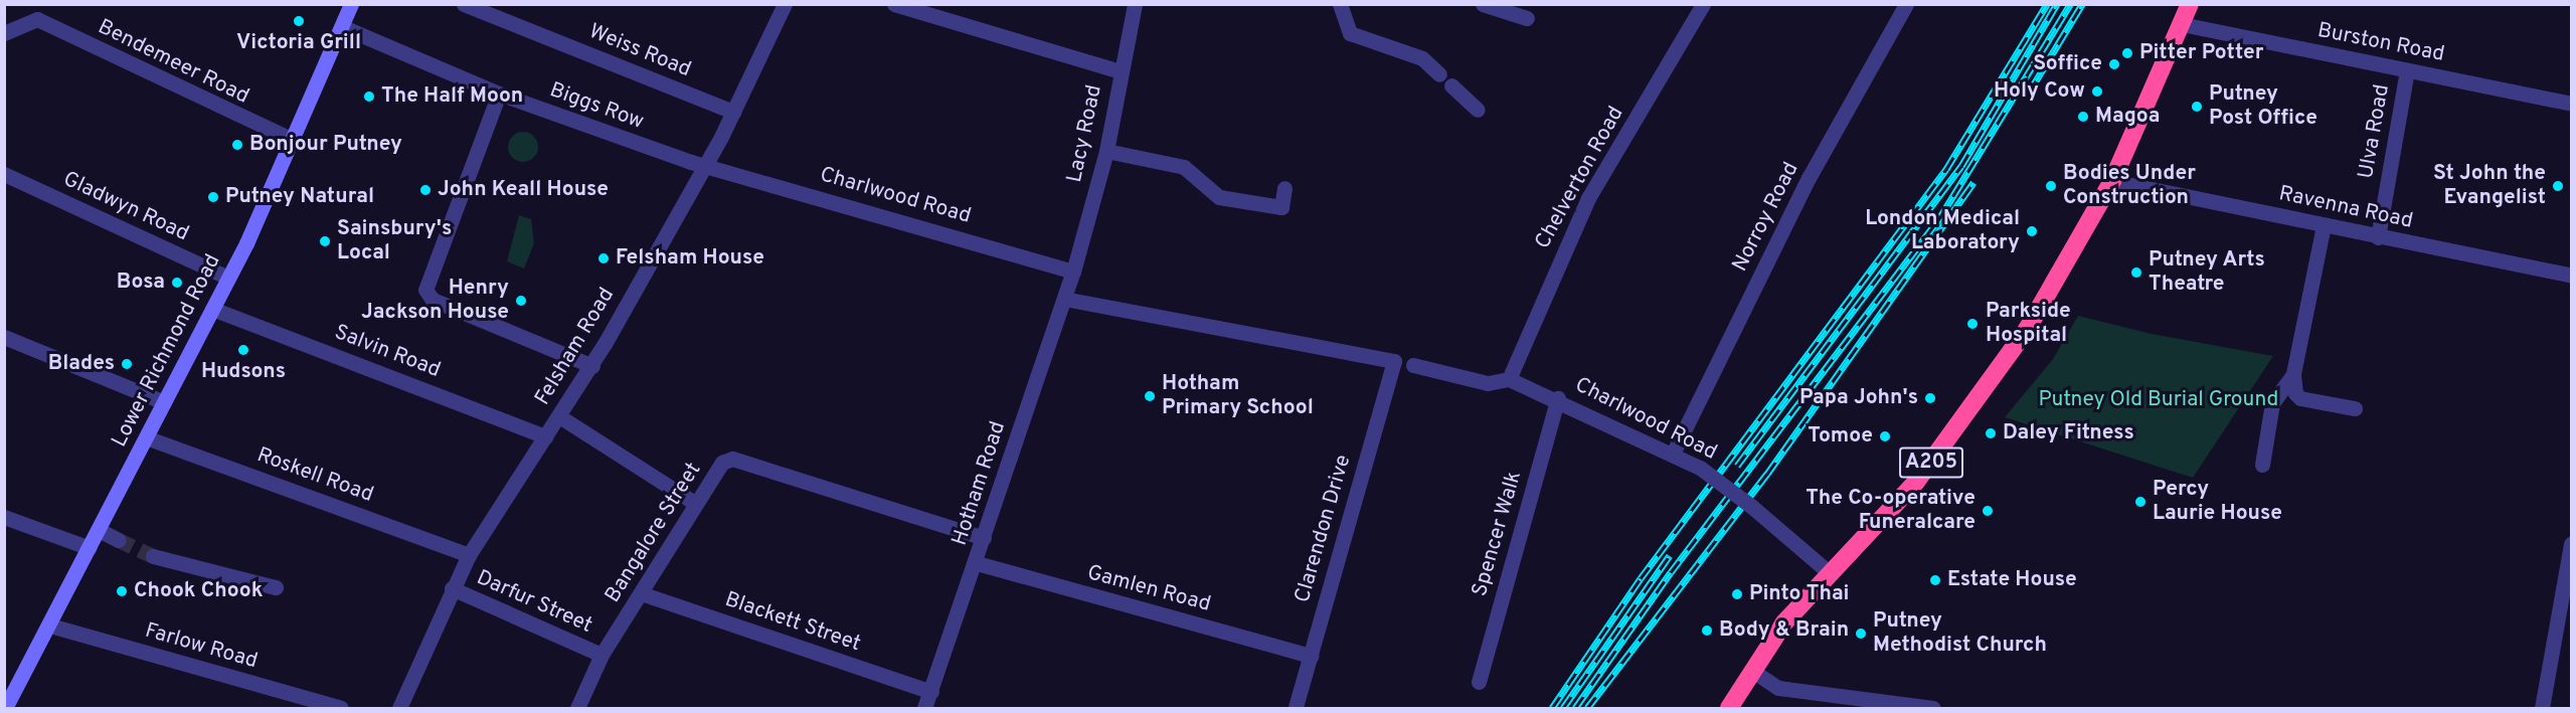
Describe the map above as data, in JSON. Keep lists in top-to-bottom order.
{
  "streets": {
    "highway": ["A205"],
    "main road": ["Lower Richmond Road"],
    "street": [
      "Burston Road",
      "Weiss Road",
      "Bendemeer Road",
      "Biggs Row",
      "Ulva Road",
      "Lacy Road",
      "Chelverton Road",
      "Charlwood Road",
      "Gladwyn Road",
      "Ravenna Road",
      "Norroy Road",
      "Felsham Road",
      "Salvin Road",
      "Roskell Road",
      "Hotham Road",
      "Clarendon Drive",
      "Bangalore Street",
      "Spencer Walk",
      "Gamlen Road",
      "Darfur Street",
      "Blackett Street",
      "Farlow Road"
    ]
  },
  "crossings": [
    ["Burston Road", "Ulva Road"],
    ["Burston Road", "A205"],
    ["Weiss Road", "Felsham Road"],
    ["Bendemeer Road", "Lower Richmond Road"],
    ["Biggs Row", "Charlwood Road"],
    ["Biggs Row", "Felsham Road"],
    ["Biggs Row", "Lower Richmond Road"],
    ["Ulva Road", "Ravenna Road"],
    ["Lacy Road", "Charlwood Road"],
    ["Lacy Road", "Hotham Road"],
    ["Chelverton Road", "Charlwood Road"],
    ["Charlwood Road", "Norroy Road"],
    ["Charlwood Road", "Felsham Road"],
    ["Charlwood Road", "A205"],
    ["Charlwood Road", "Hotham Road"],
    ["Charlwood Road", "Spencer Walk"],
    ["Gladwyn Road", "Lower Richmond Road"],
    ["Ravenna Road", "A205"],
    ["Felsham Road", "Salvin Road"],
    ["Felsham Road", "Roskell Road"],
    ["Felsham Road", "Darfur Street"],
    ["Lower Richmond Road", "Salvin Road"],
    ["Lower Richmond Road", "Roskell Road"],
    ["Lower Richmond Road", "Farlow Road"],
    ["Hotham Road", "Clarendon Drive"],
    ["Hotham Road", "Bangalore Street"],
    ["Hotham Road", "Gamlen Road"],
    ["Hotham Road", "Blackett Street"],
    ["Clarendon Drive", "Gamlen Road"],
    ["Bangalore Street", "Darfur Street"],
    ["Bangalore Street", "Blackett Street"]
  ],
  "parks": ["Putney Old Burial Ground"],
  "places": [
    "Victoria Grill",
    "Pitter Potter",
    "Soffice",
    "Holy Cow",
    "The Half Moon",
    "Putney Post Office",
    "Magoa",
    "Bonjour Putney",
    "Bodies Under Construction",
    "St John the Evangelist",
    "John Keall House",
    "Putney Natural",
    "London Medical Laboratory",
    "Sainsbury's Local",
    "Felsham House",
    "Putney Arts Theatre",
    "Bosa",
    "Henry Jackson House",
    "Parkside Hospital",
    "Hudsons",
    "Blades",
    "Hotham Primary School",
    "Papa John's",
    "Daley Fitness",
    "Tomoe",
    "Percy Laurie House",
    "The Co-operative Funeralcare",
    "Estate House",
    "Chook Chook",
    "Pinto Thai",
    "Body & Brain",
    "Putney Methodist Church"
  ]
}
